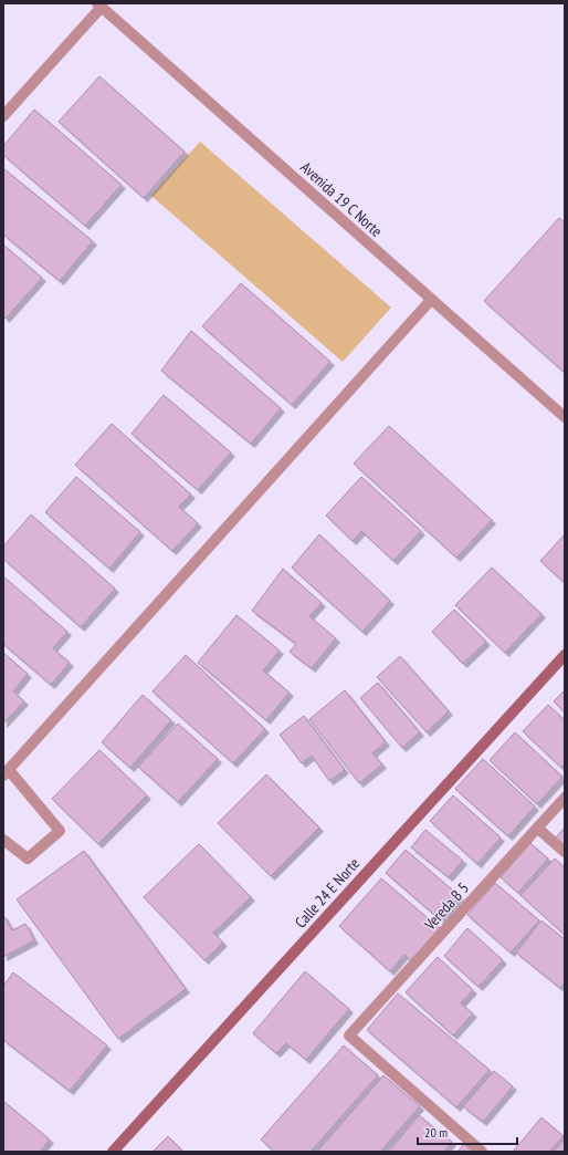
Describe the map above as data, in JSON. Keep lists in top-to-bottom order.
{
  "streets": {
    "main road": ["Calle 24 E Norte"],
    "street": ["Avenida 19 C Norte", "Vereda B 5"]
  },
  "scale_bar": "20 m"
}
